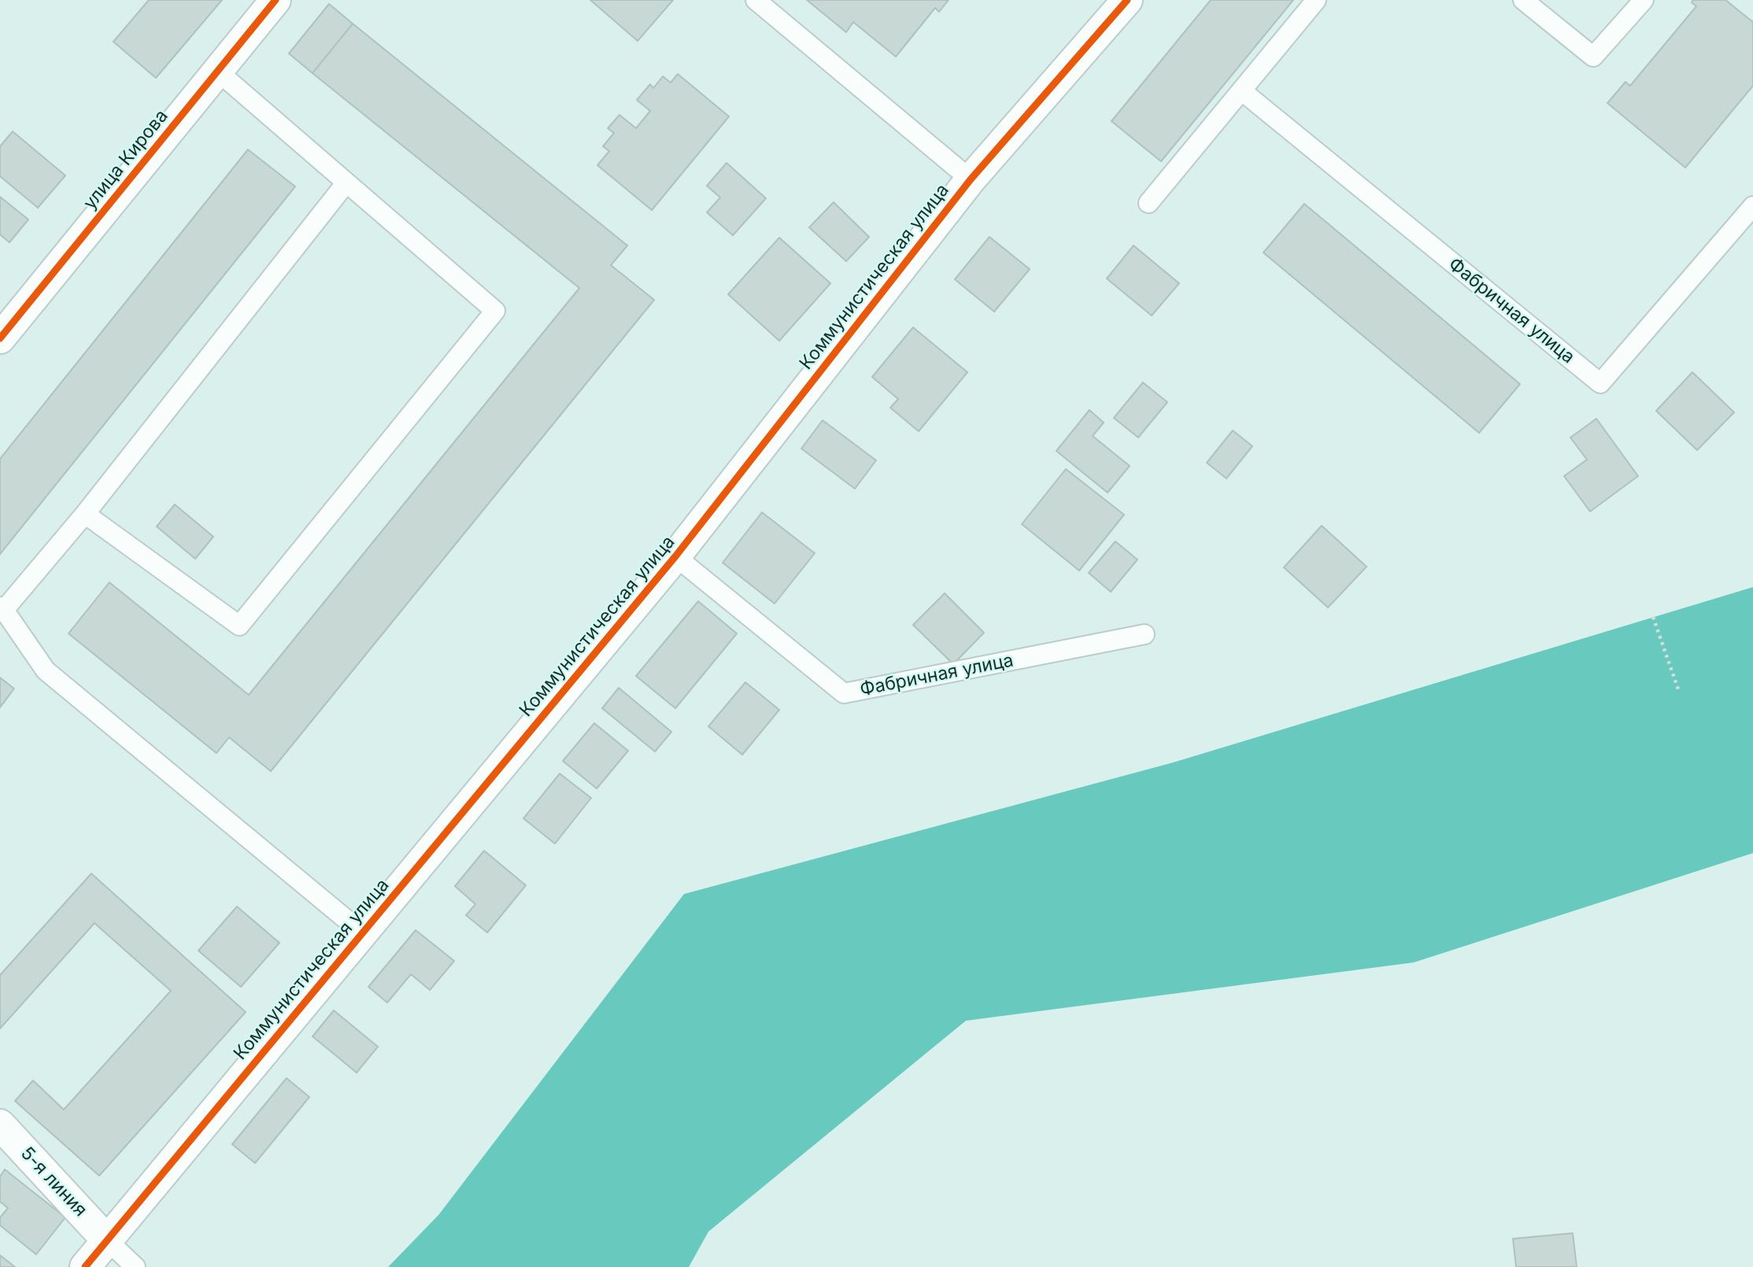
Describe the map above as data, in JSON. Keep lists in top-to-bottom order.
{
  "streets": {
    "street": ["улица Кирова", "Коммунистическая улица", "5-я линия"],
    "lane": ["Фабричная улица"]
  },
  "crossings": [
    ["Коммунистическая улица", "Фабричная улица"],
    ["Коммунистическая улица", "5-я линия"]
  ]
}
